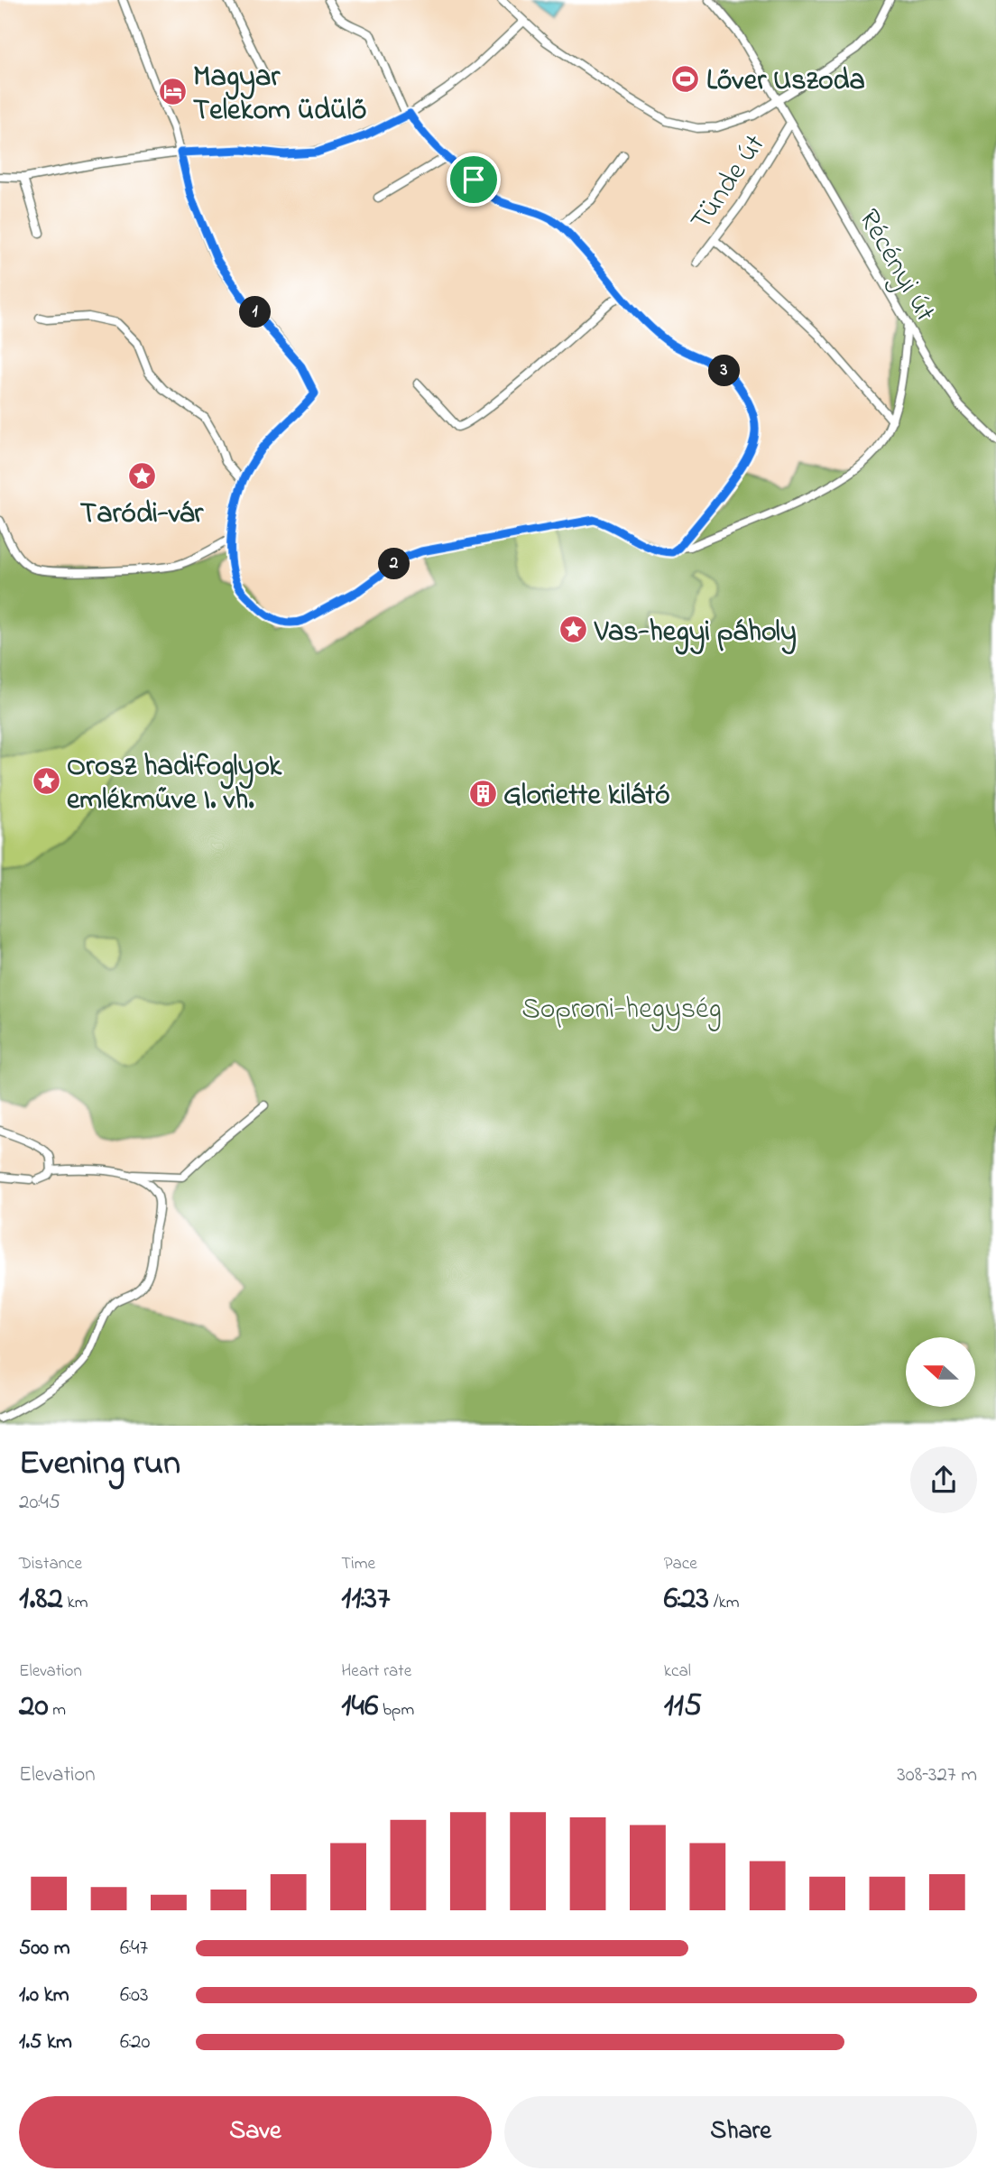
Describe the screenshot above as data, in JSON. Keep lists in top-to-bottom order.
{
  "streets": {
    "street": ["Tünde út", "Récényi út"]
  },
  "crossings": [
    ["Tünde út", "Récényi út"]
  ],
  "parks": ["Soproni-hegység"],
  "places": {
    "sports": ["Lőver Uszoda"],
    "hotel": ["Magyar Telekom üdülő"],
    "place": ["Taródi-vár", "Vas-hegyi páholy", "Orosz hadifoglyok emlékműve I. vh."],
    "building": ["Gloriette kilátó"]
  },
  "north": "left",
  "page": {
    "pins": ["1", "3", "2"],
    "heading": ["Evening run", "20:45"],
    "stats": [
      ["Distance", "1.82 km"],
      ["Time", "11:37"],
      ["Pace", "6:23 /km"],
      ["Elevation", "20 m"],
      ["Heart rate", "146 bpm"],
      ["kcal", "115"]
    ],
    "chart": ["Elevation", "308–327 m"],
    "list": [
      {
        "name": "500 m",
        "note": "6:47"
      },
      {
        "name": "1.0 km",
        "note": "6:03"
      },
      {
        "name": "1.5 km",
        "note": "6:20"
      }
    ],
    "buttons": ["Save", "Share"]
  }
}
